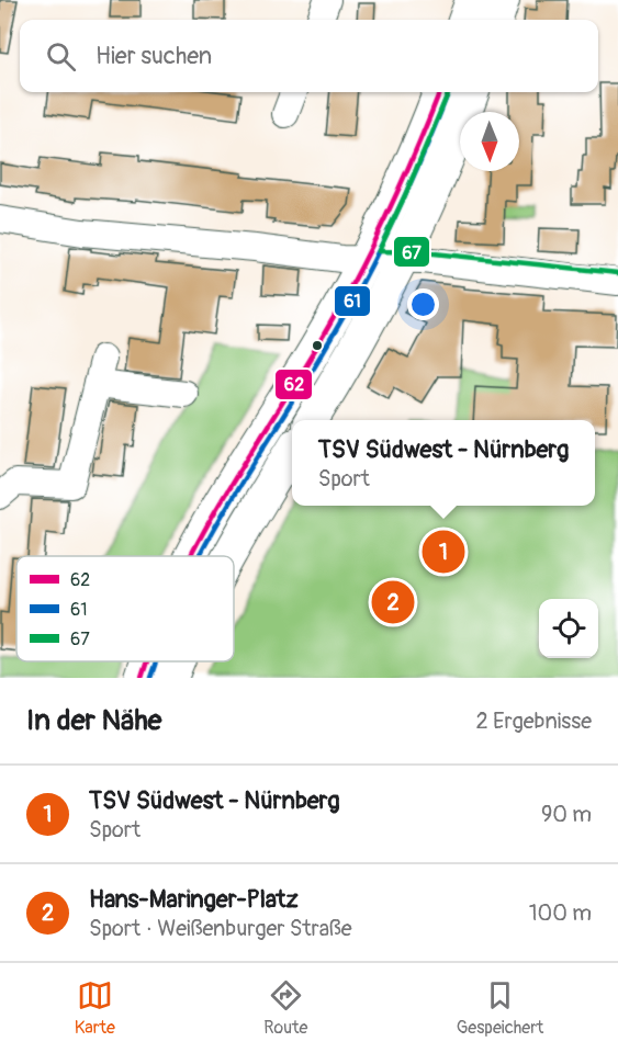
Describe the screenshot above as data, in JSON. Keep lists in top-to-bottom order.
{
  "lines": ["transit line 62", "transit line 61", "transit line 67"],
  "legend": ["62", "61", "67"],
  "north": "bottom",
  "page": {
    "search": "Hier suchen",
    "popup": ["TSV Südwest - Nürnberg", "Sport"],
    "pins": ["1", "2"],
    "heading": ["In der Nähe", "2 Ergebnisse"],
    "list": [
      {
        "mark": "1",
        "name": "TSV Südwest - Nürnberg",
        "note": "Sport",
        "value": "90 m"
      },
      {
        "mark": "2",
        "name": "Hans-Maringer-Platz",
        "note": "Sport · Weißenburger Straße",
        "value": "100 m"
      }
    ],
    "nav": ["Karte", "Route", "Gespeichert"]
  }
}
